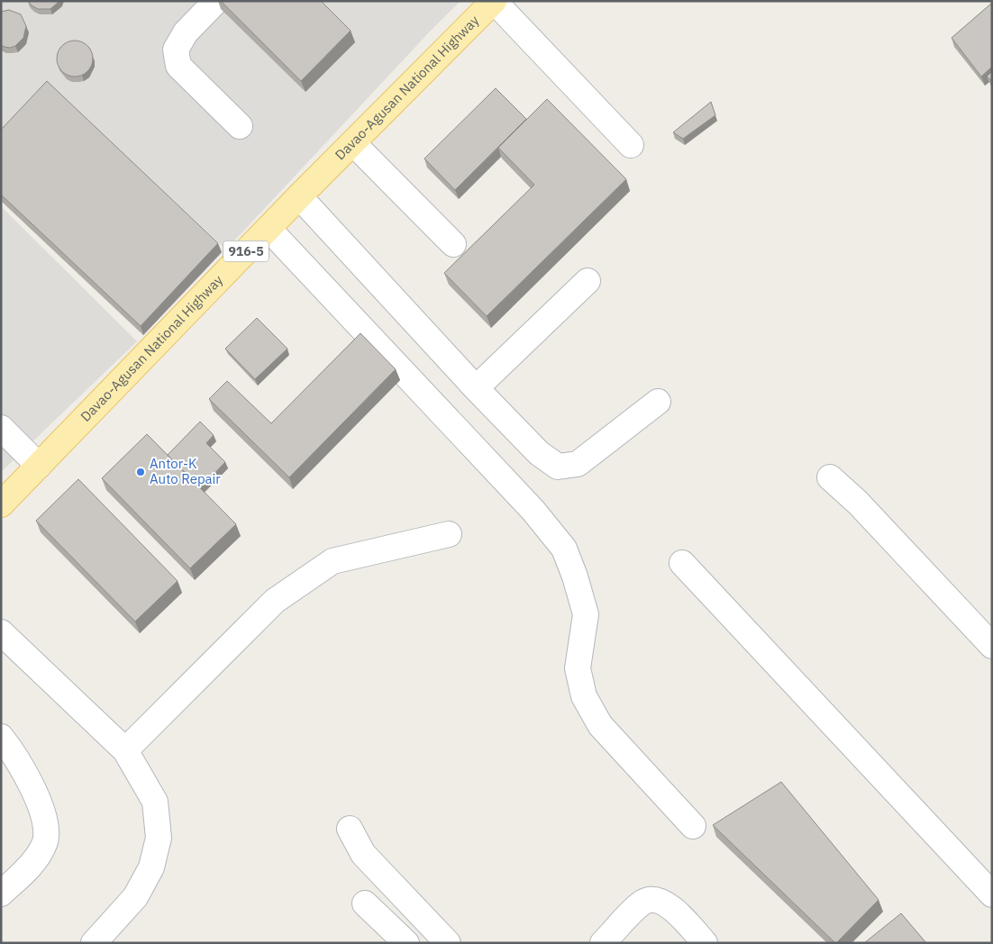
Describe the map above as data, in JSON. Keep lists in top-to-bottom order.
{
  "streets": {
    "main road": ["Davao-Agusan National Highway", "916-5"]
  },
  "places": ["Antor-K Auto Repair"]
}
